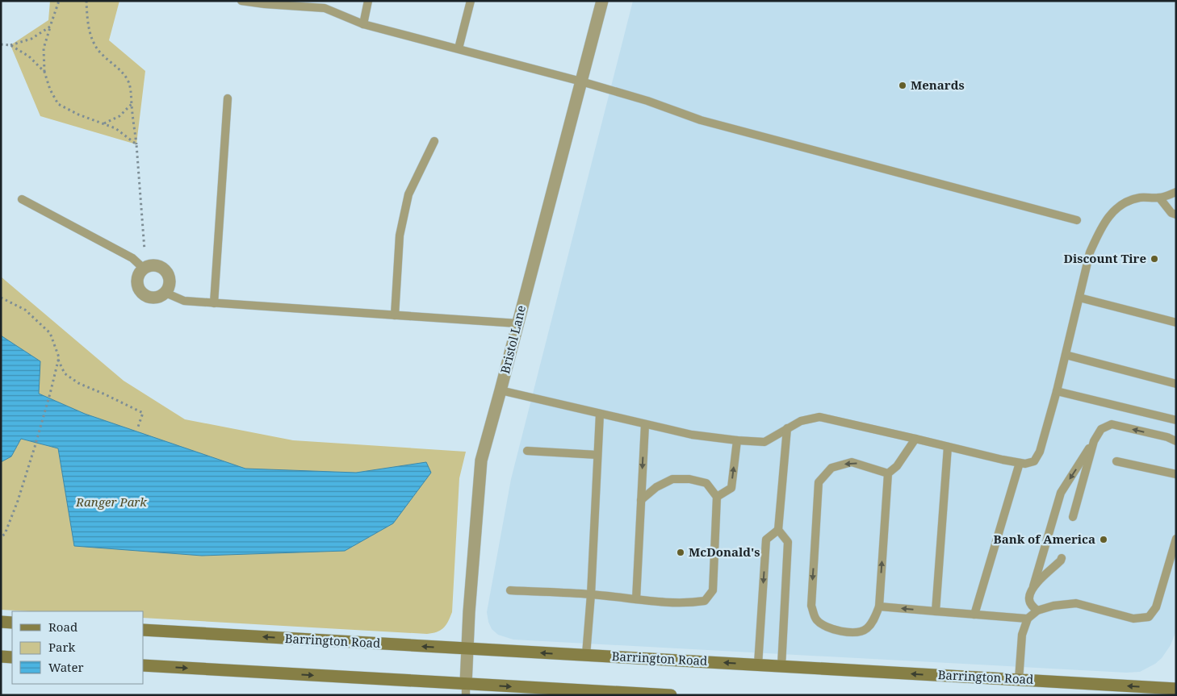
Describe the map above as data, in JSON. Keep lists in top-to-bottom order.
{
  "streets": {
    "main road": ["Barrington Road"],
    "street": ["Bristol Lane"]
  },
  "crossings": [
    ["Bristol Lane", "Barrington Road"]
  ],
  "parks": ["Ranger Park"],
  "places": [
    "Menards",
    "Discount Tire",
    "Bank of America",
    "McDonald's"
  ],
  "legend": ["Road", "Park", "Water"]
}
